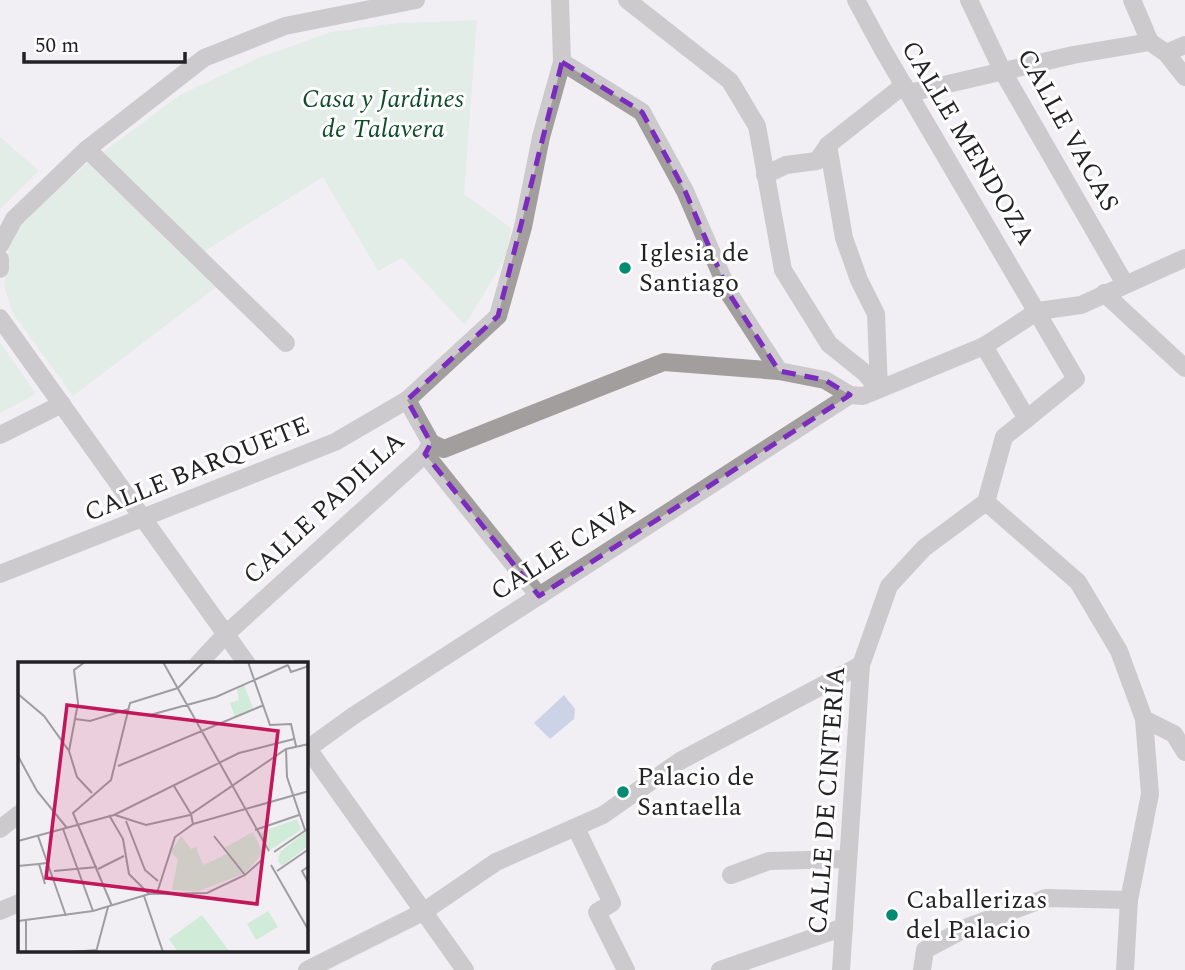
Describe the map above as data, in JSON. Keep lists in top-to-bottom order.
{
  "streets": {
    "street": [
      "CALLE VACAS",
      "CALLE MENDOZA",
      "CALLE BARQUETE",
      "CALLE PADILLA",
      "CALLE CAVA",
      "CALLE DE CINTERÍA"
    ]
  },
  "crossings": [
    ["CALLE MENDOZA", "CALLE CAVA"],
    ["CALLE BARQUETE", "CALLE PADILLA"]
  ],
  "parks": ["Casa y Jardines de Talavera"],
  "places": ["Iglesia de Santiago", "Palacio de Santaella", "Caballerizas del Palacio"],
  "scale_bar": "50 m"
}
